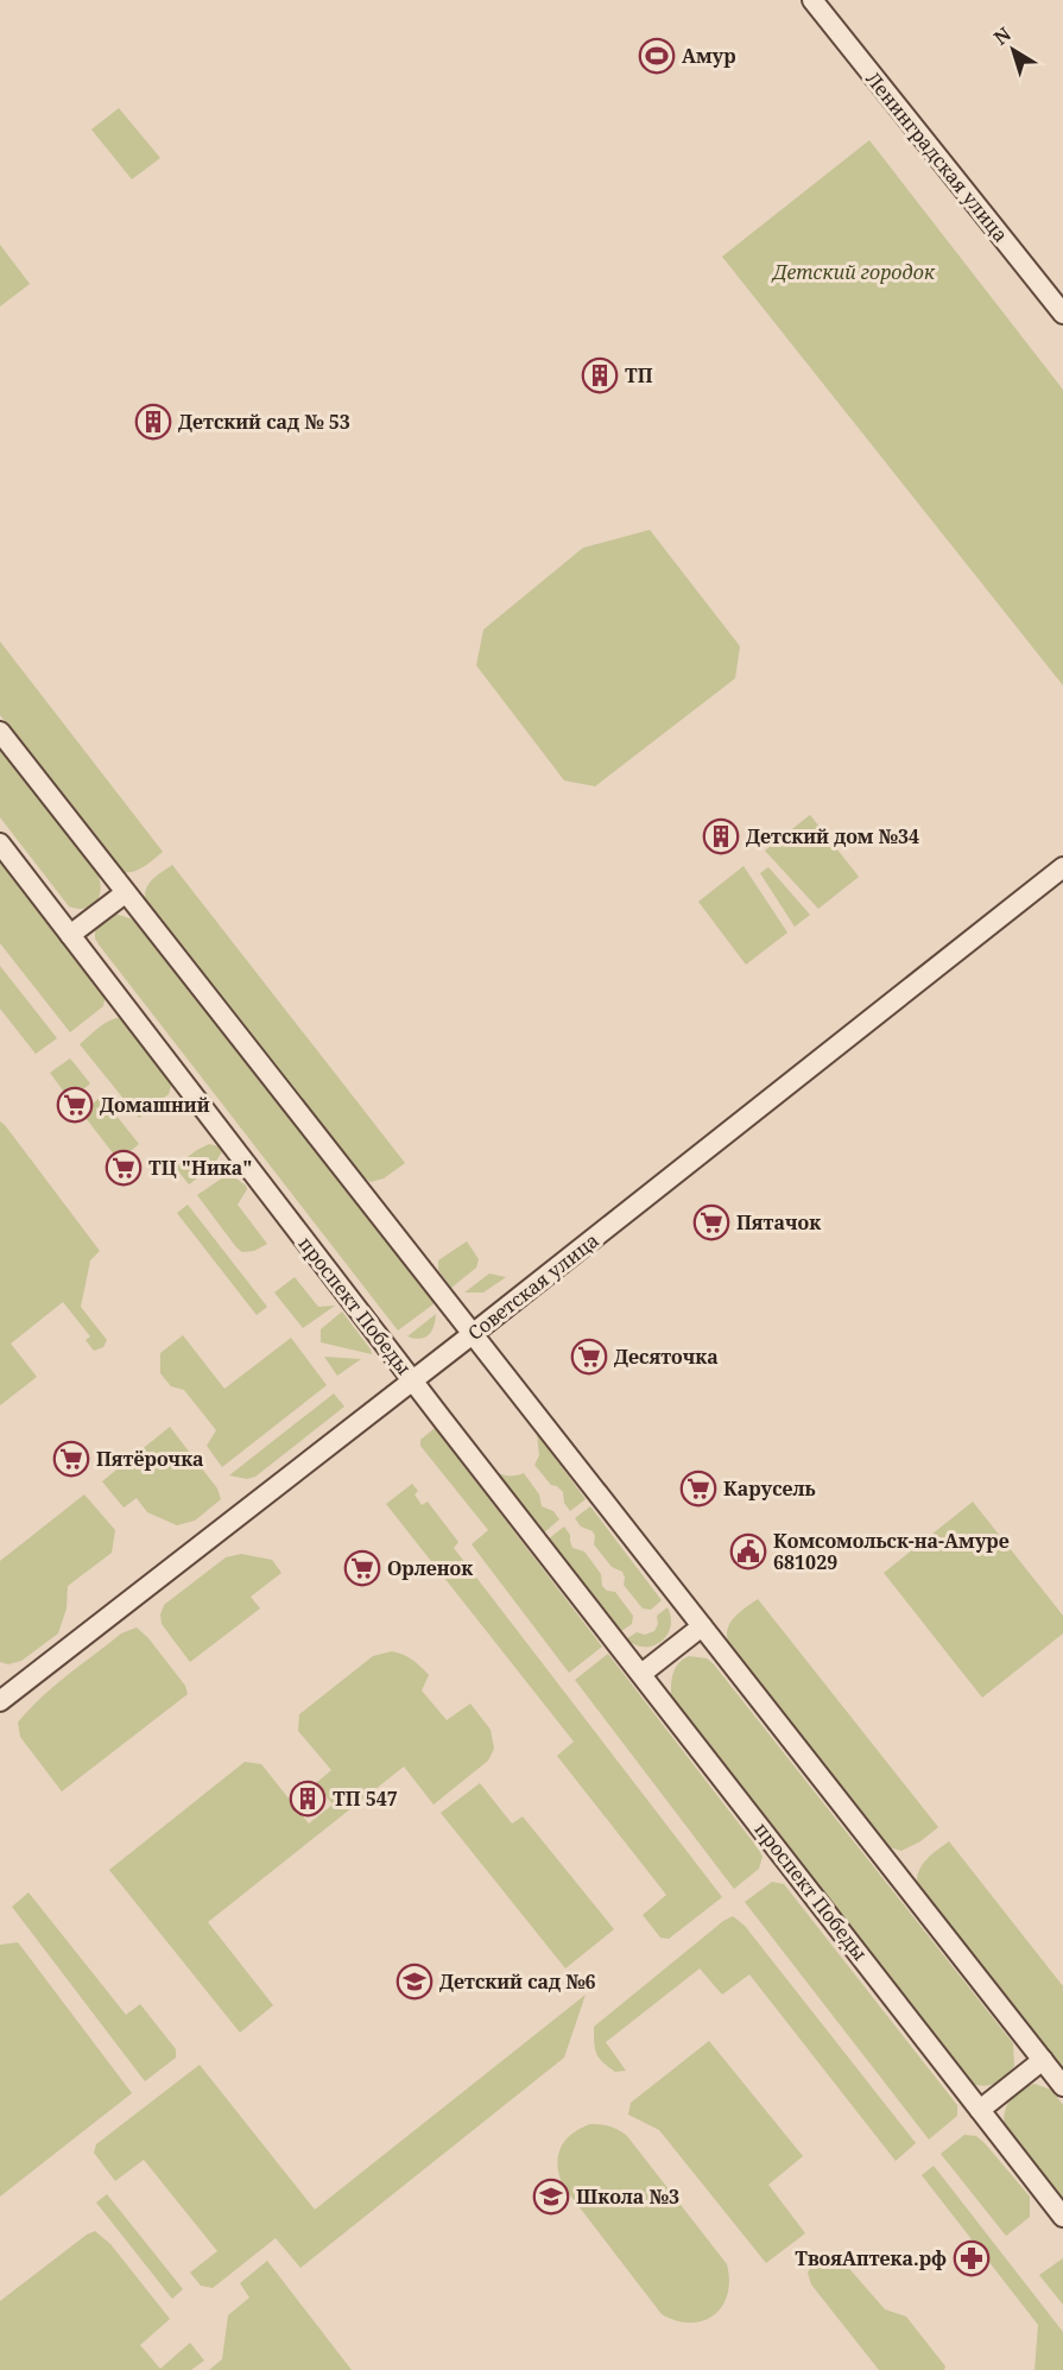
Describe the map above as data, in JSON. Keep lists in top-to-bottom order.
{
  "streets": {
    "main road": ["Ленинградская улица", "Советская улица", "проспект Победы"]
  },
  "crossings": [
    ["Советская улица", "проспект Победы"]
  ],
  "parks": ["Детский городок"],
  "places": {
    "sports": ["Амур"],
    "building": [
      "ТП",
      "Детский сад № 53",
      "Детский дом №34",
      "ТП 547"
    ],
    "supermarket": [
      "Домашний",
      "ТЦ \"Ника\"",
      "Пятачок",
      "Десяточка",
      "Пятёрочка",
      "Карусель",
      "Орленок"
    ],
    "public building": ["Комсомольск-на-Амуре 681029"],
    "school or university": ["Детский сад №6", "Школа №3"],
    "pharmacy": ["ТвояАптека.рф"]
  },
  "north": "top left"
}
